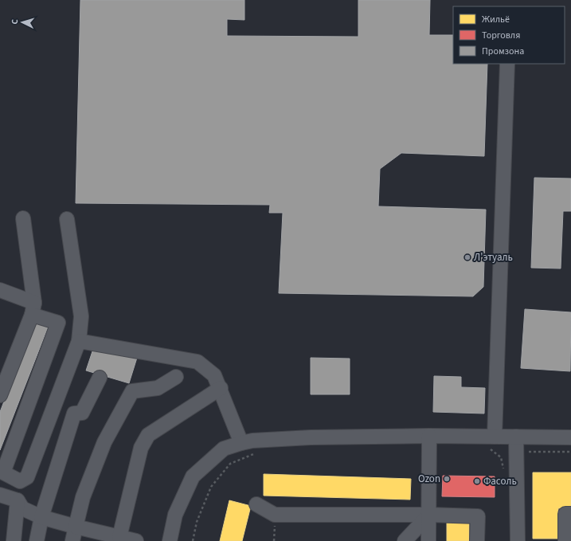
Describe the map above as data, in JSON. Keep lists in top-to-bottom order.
{
  "places": ["Л'этуаль", "Ozon", "Фасоль"],
  "legend": ["Жильё", "Торговля", "Промзона"],
  "north": "left"
}
